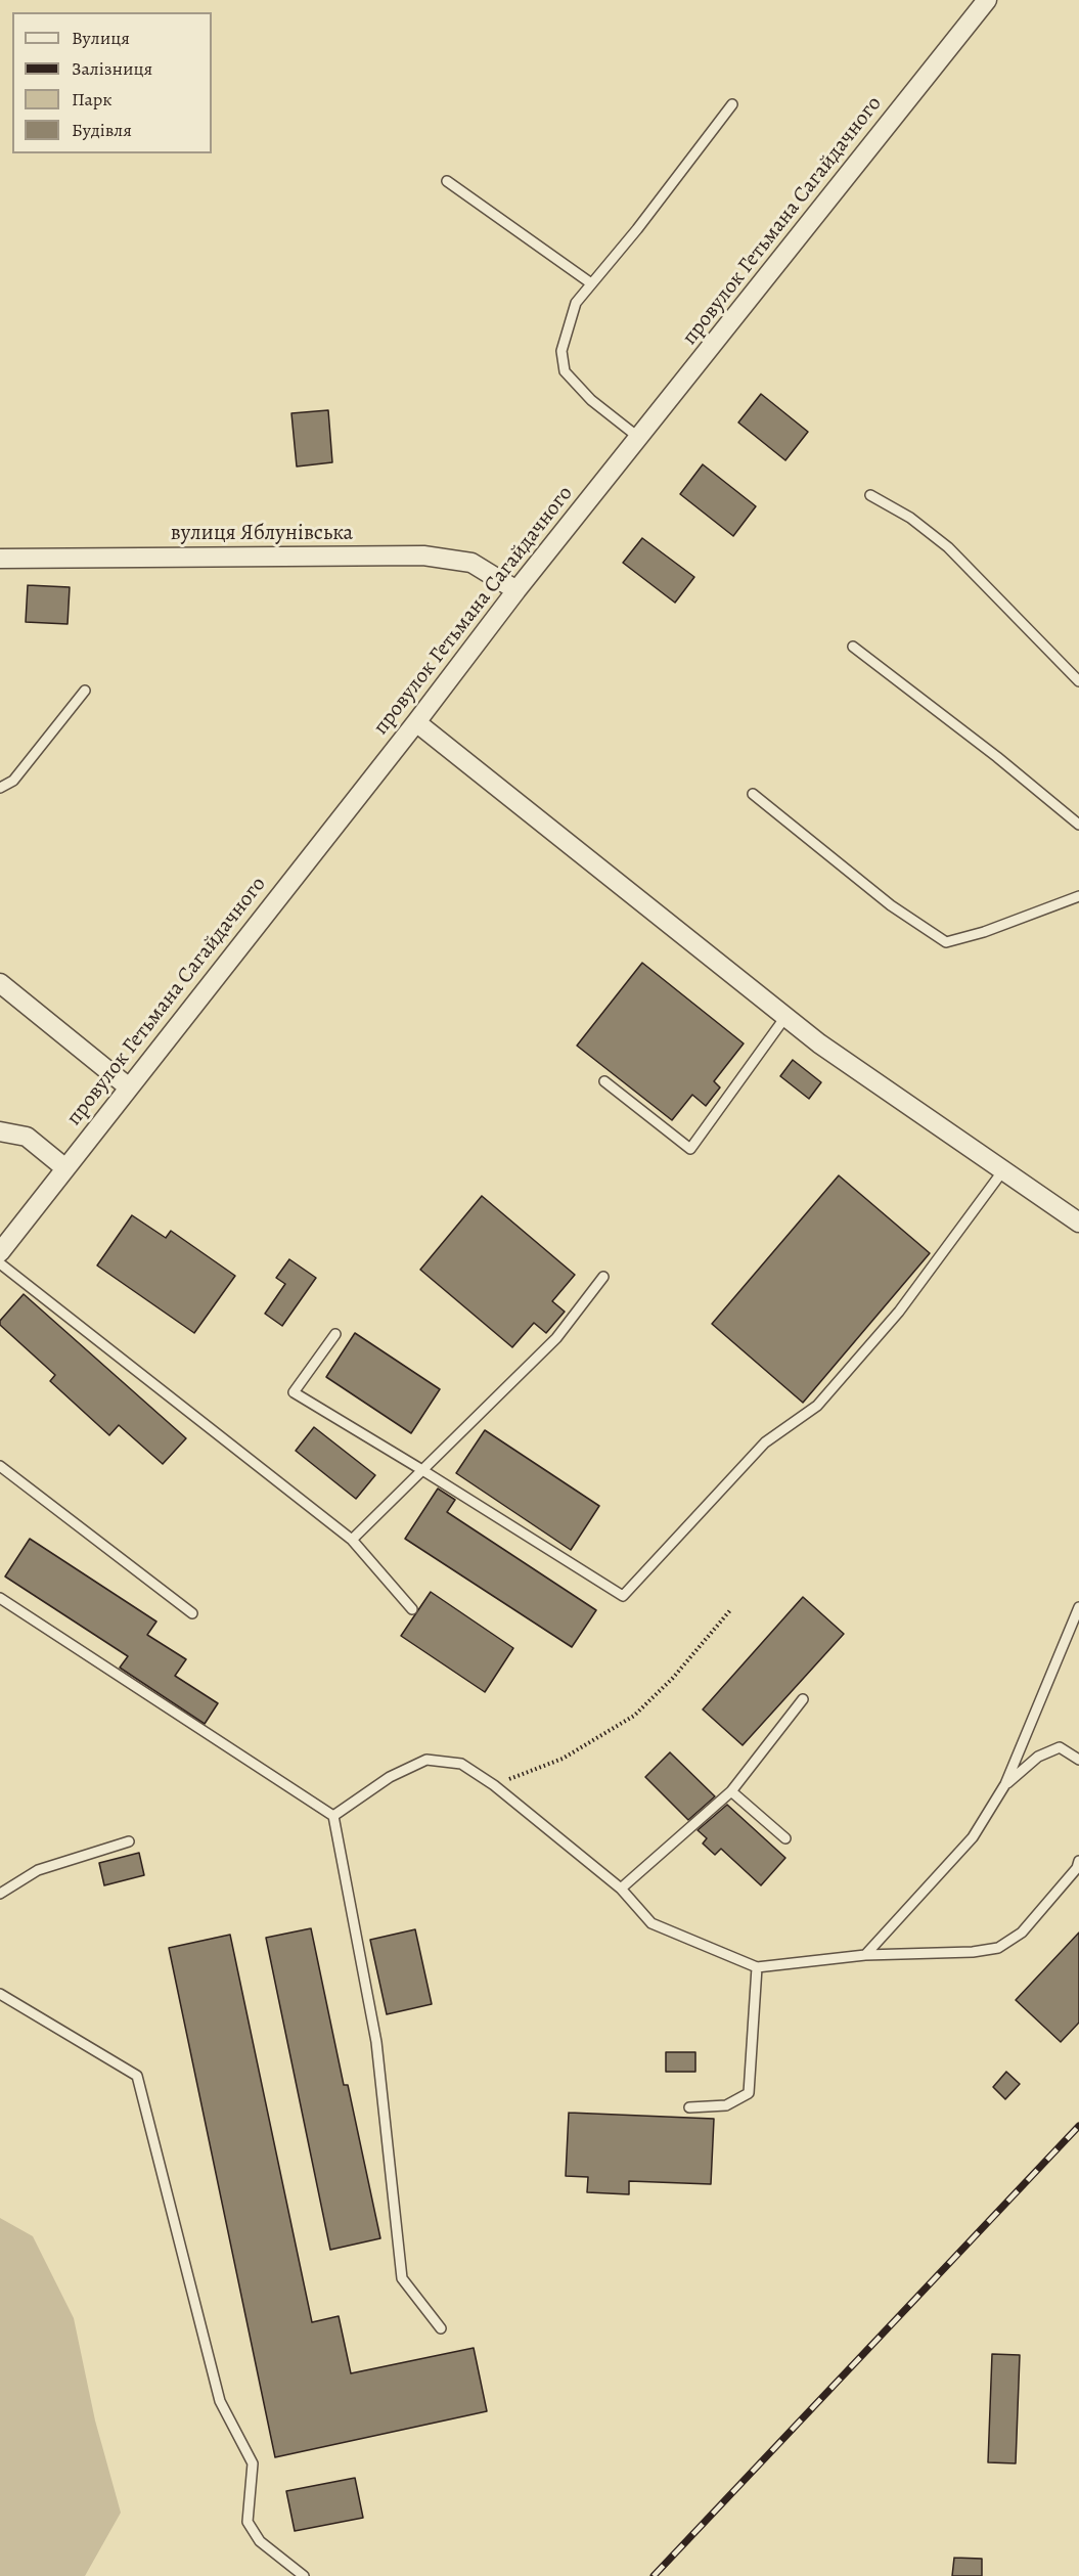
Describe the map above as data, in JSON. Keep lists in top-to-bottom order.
{
  "streets": {
    "street": ["провулок Гетьмана Сагайдачного", "вулиця Яблунівська"]
  },
  "crossings": [
    ["провулок Гетьмана Сагайдачного", "вулиця Яблунівська"]
  ],
  "legend": [
    "Вулиця",
    "Залізниця",
    "Парк",
    "Будівля"
  ]
}
